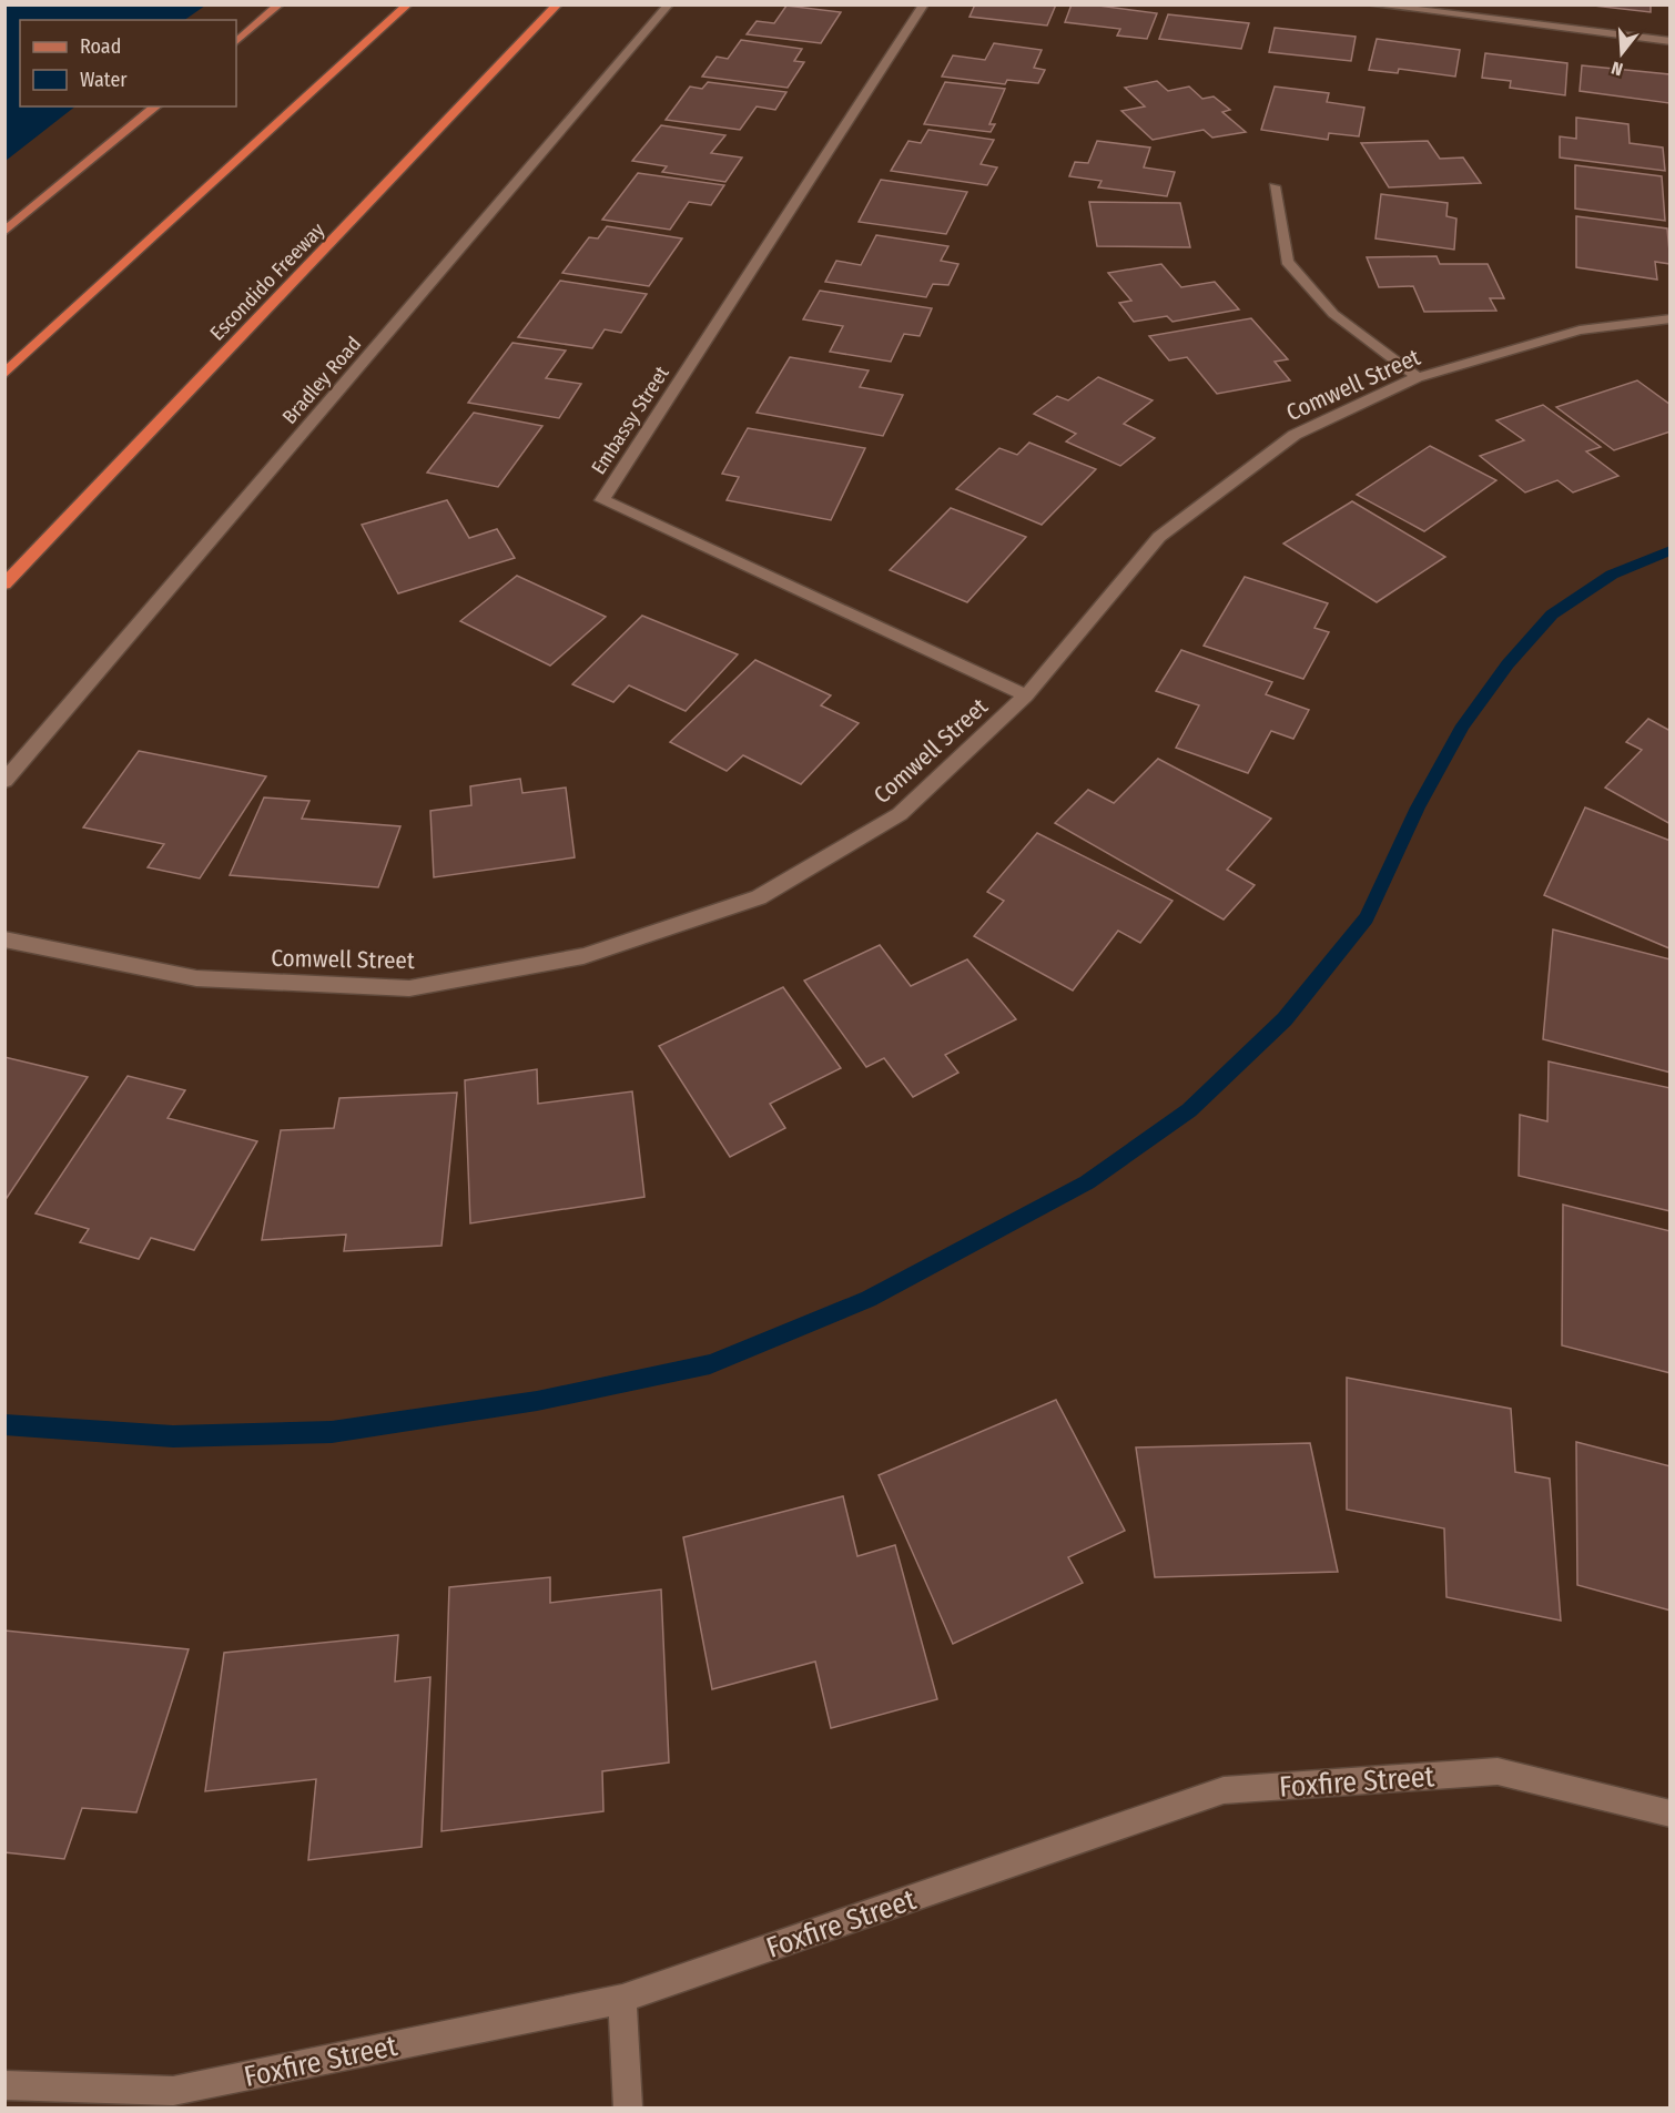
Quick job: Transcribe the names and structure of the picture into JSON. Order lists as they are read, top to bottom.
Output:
{
  "streets": {
    "highway": ["Escondido Freeway"],
    "street": [
      "Bradley Road",
      "Comwell Street",
      "Embassy Street",
      "Foxfire Street"
    ]
  },
  "crossings": [
    ["Comwell Street", "Embassy Street"]
  ],
  "legend": ["Road", "Water"],
  "north": "bottom"
}
